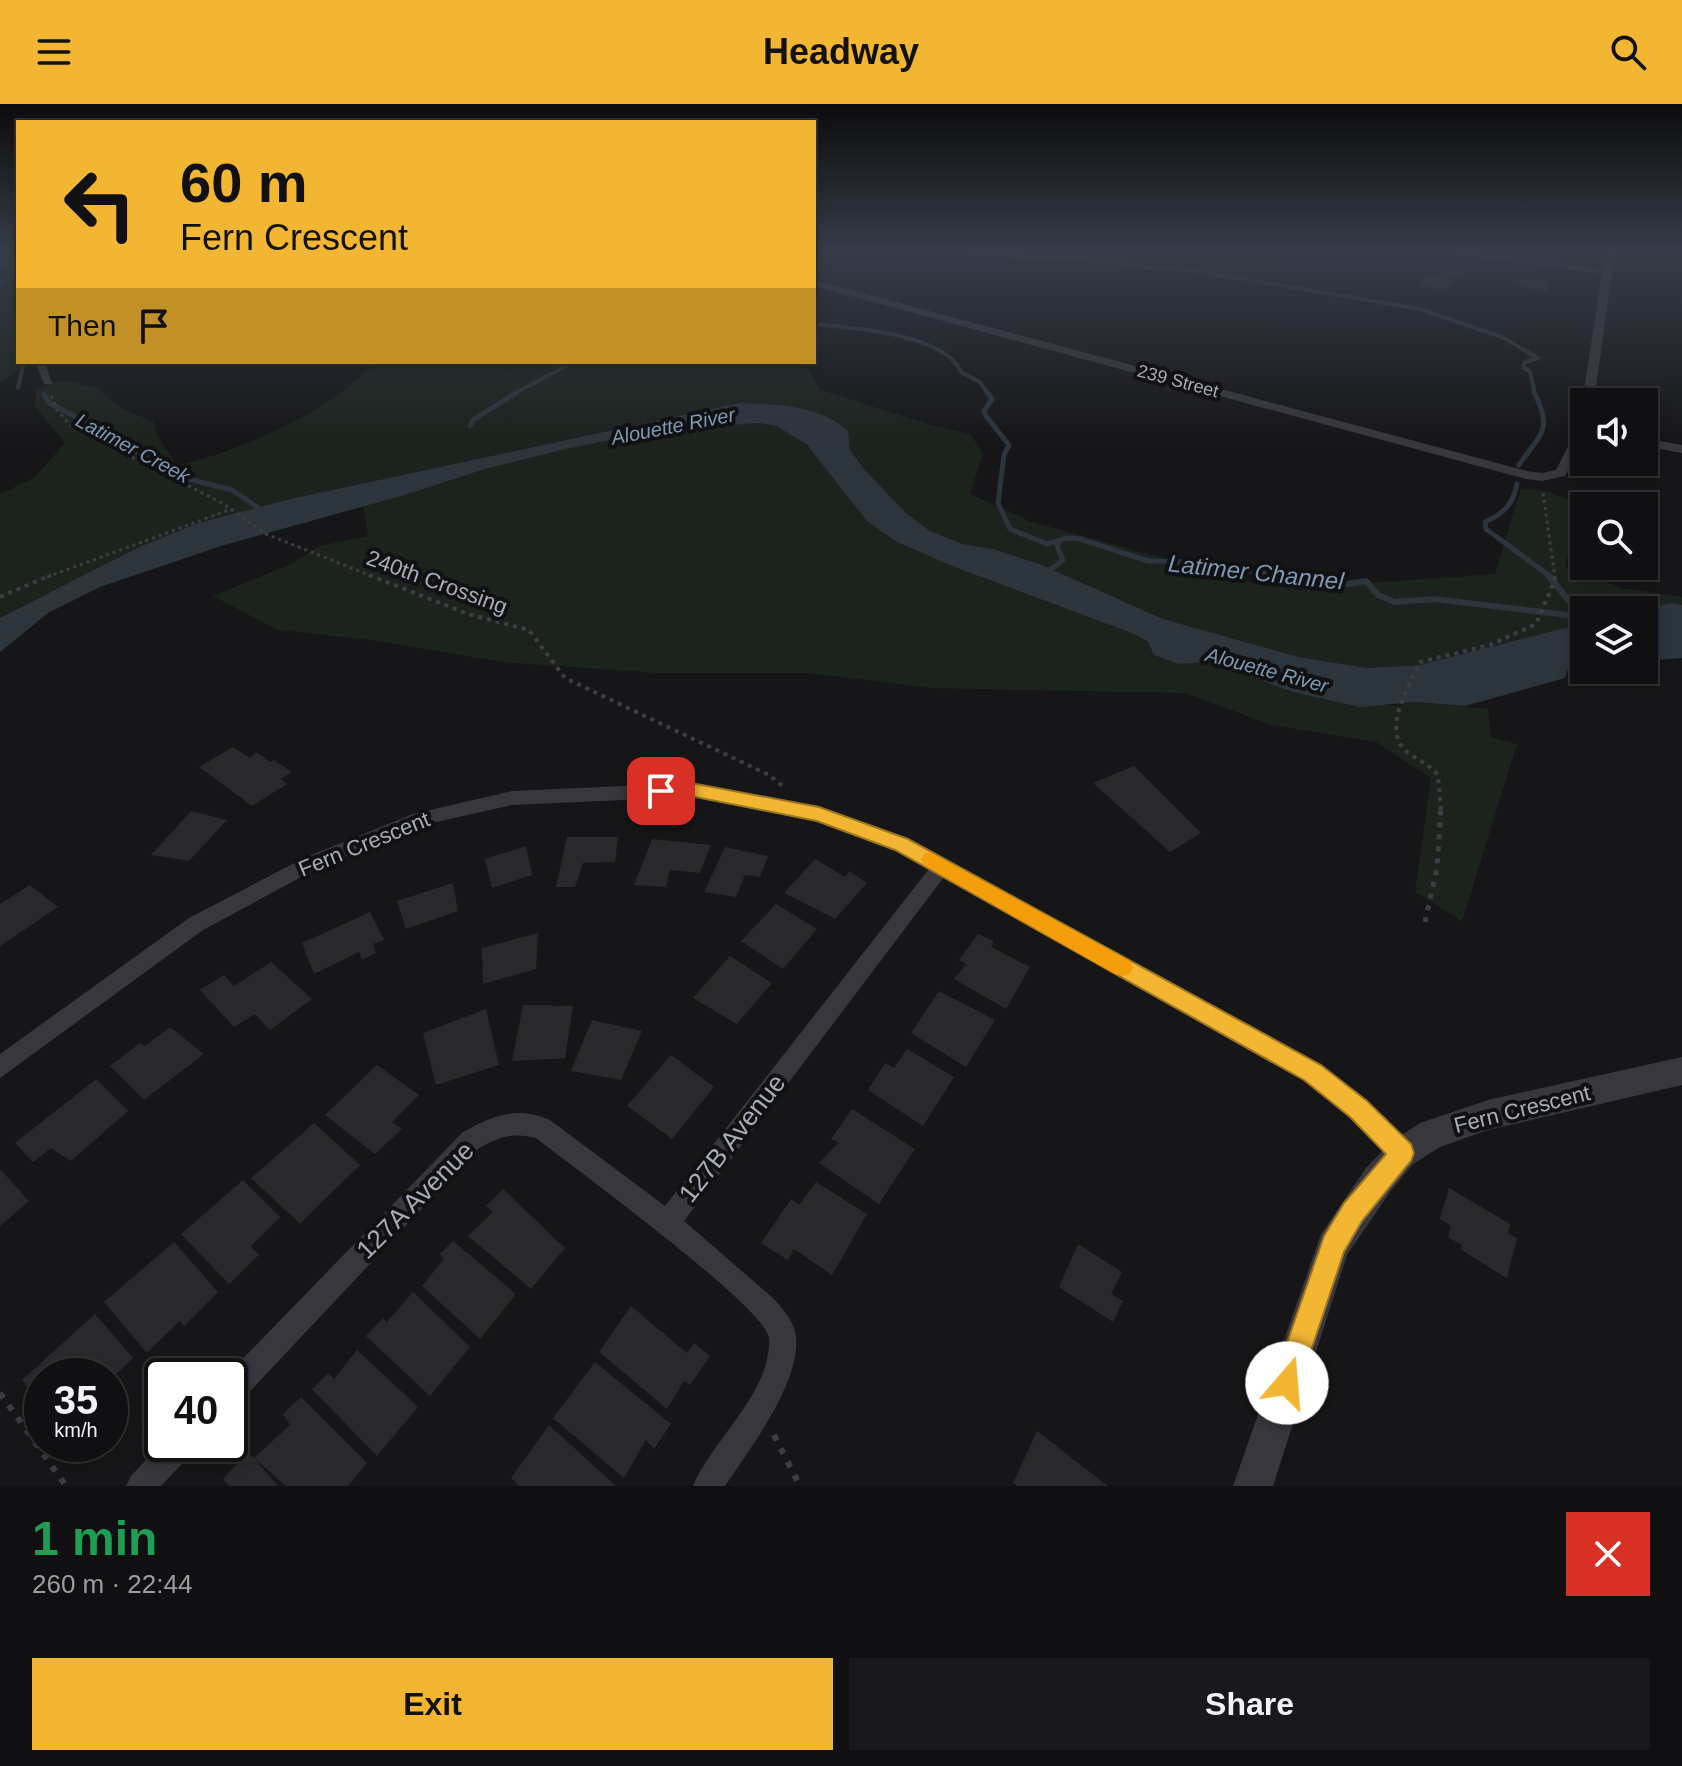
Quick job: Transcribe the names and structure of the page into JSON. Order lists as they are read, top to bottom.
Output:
{
  "streets": {
    "street": [
      "239 Street",
      "Fern Crescent",
      "127B Avenue",
      "127A Avenue"
    ],
    "path": ["240th Crossing"]
  },
  "crossings": [
    ["240th Crossing", "Fern Crescent"],
    ["Fern Crescent", "127B Avenue"],
    ["127B Avenue", "127A Avenue"]
  ],
  "water": ["Alouette River", "Latimer Creek", "Latimer Channel"],
  "page": {
    "header": "Headway",
    "turn": ["60 m", "Fern Crescent"],
    "then": "Then",
    "speed": "35 km/h",
    "limit": "40",
    "heading": ["1 min", "260 m · 22:44"],
    "buttons": ["Exit", "Share"]
  }
}
